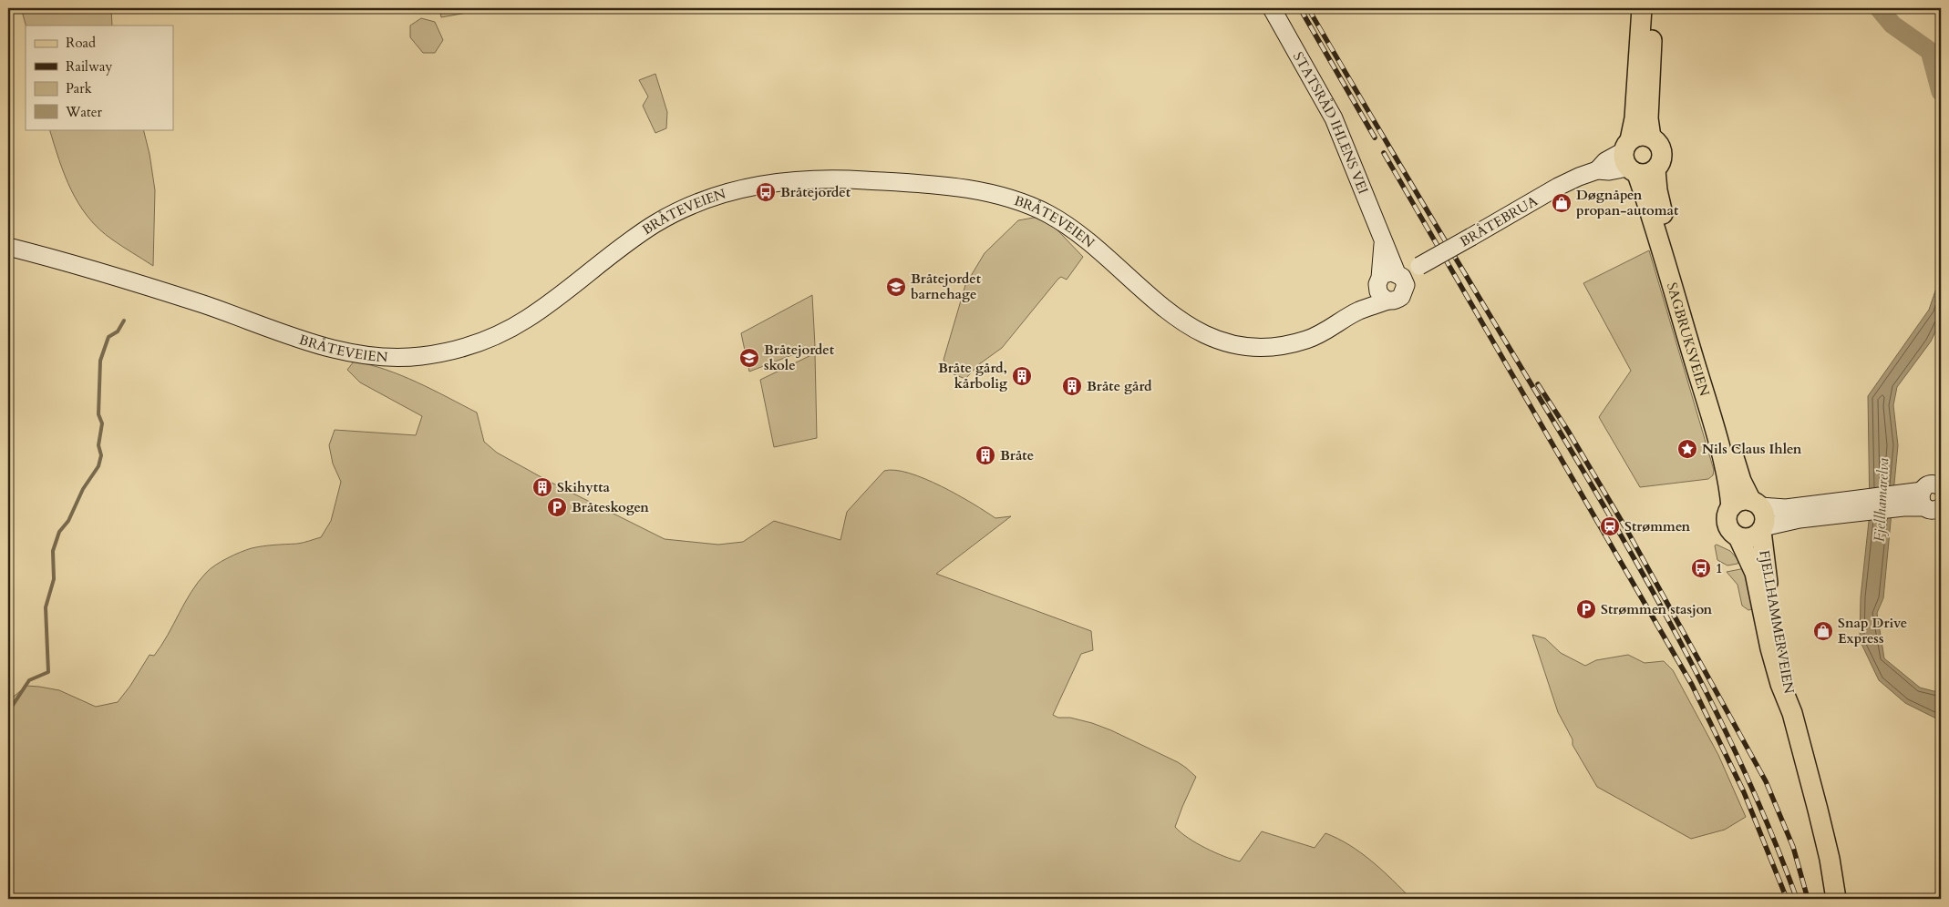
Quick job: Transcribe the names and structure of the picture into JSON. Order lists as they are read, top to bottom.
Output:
{
  "streets": {
    "main road": [
      "STATSRÅD IHLENS VEI",
      "BRÅTEVEIEN",
      "BRÅTEBRUA",
      "SAGBRUKSVEIEN",
      "FJELLHAMMERVEIEN"
    ]
  },
  "crossings": [
    ["STATSRÅD IHLENS VEI", "BRÅTEVEIEN"],
    ["STATSRÅD IHLENS VEI", "BRÅTEBRUA"],
    ["BRÅTEVEIEN", "BRÅTEBRUA"],
    ["BRÅTEBRUA", "SAGBRUKSVEIEN"],
    ["SAGBRUKSVEIEN", "FJELLHAMMERVEIEN"]
  ],
  "water": ["Fjellhamarelva"],
  "places": {
    "bus stop": ["Bråtejordet", "1"],
    "shop": ["Døgnåpen propan-automat", "Snap Drive Express"],
    "school or university": ["Bråtejordet barnehage", "Bråtejordet skole"],
    "building": [
      "Bråte gård, kårbolig",
      "Bråte gård",
      "Bråte",
      "Skihytta"
    ],
    "place": ["Nils Claus Ihlen"],
    "parking": ["Bråteskogen", "Strømmen stasjon"],
    "station": ["Strømmen"]
  },
  "legend": [
    "Road",
    "Railway",
    "Park",
    "Water"
  ]
}
